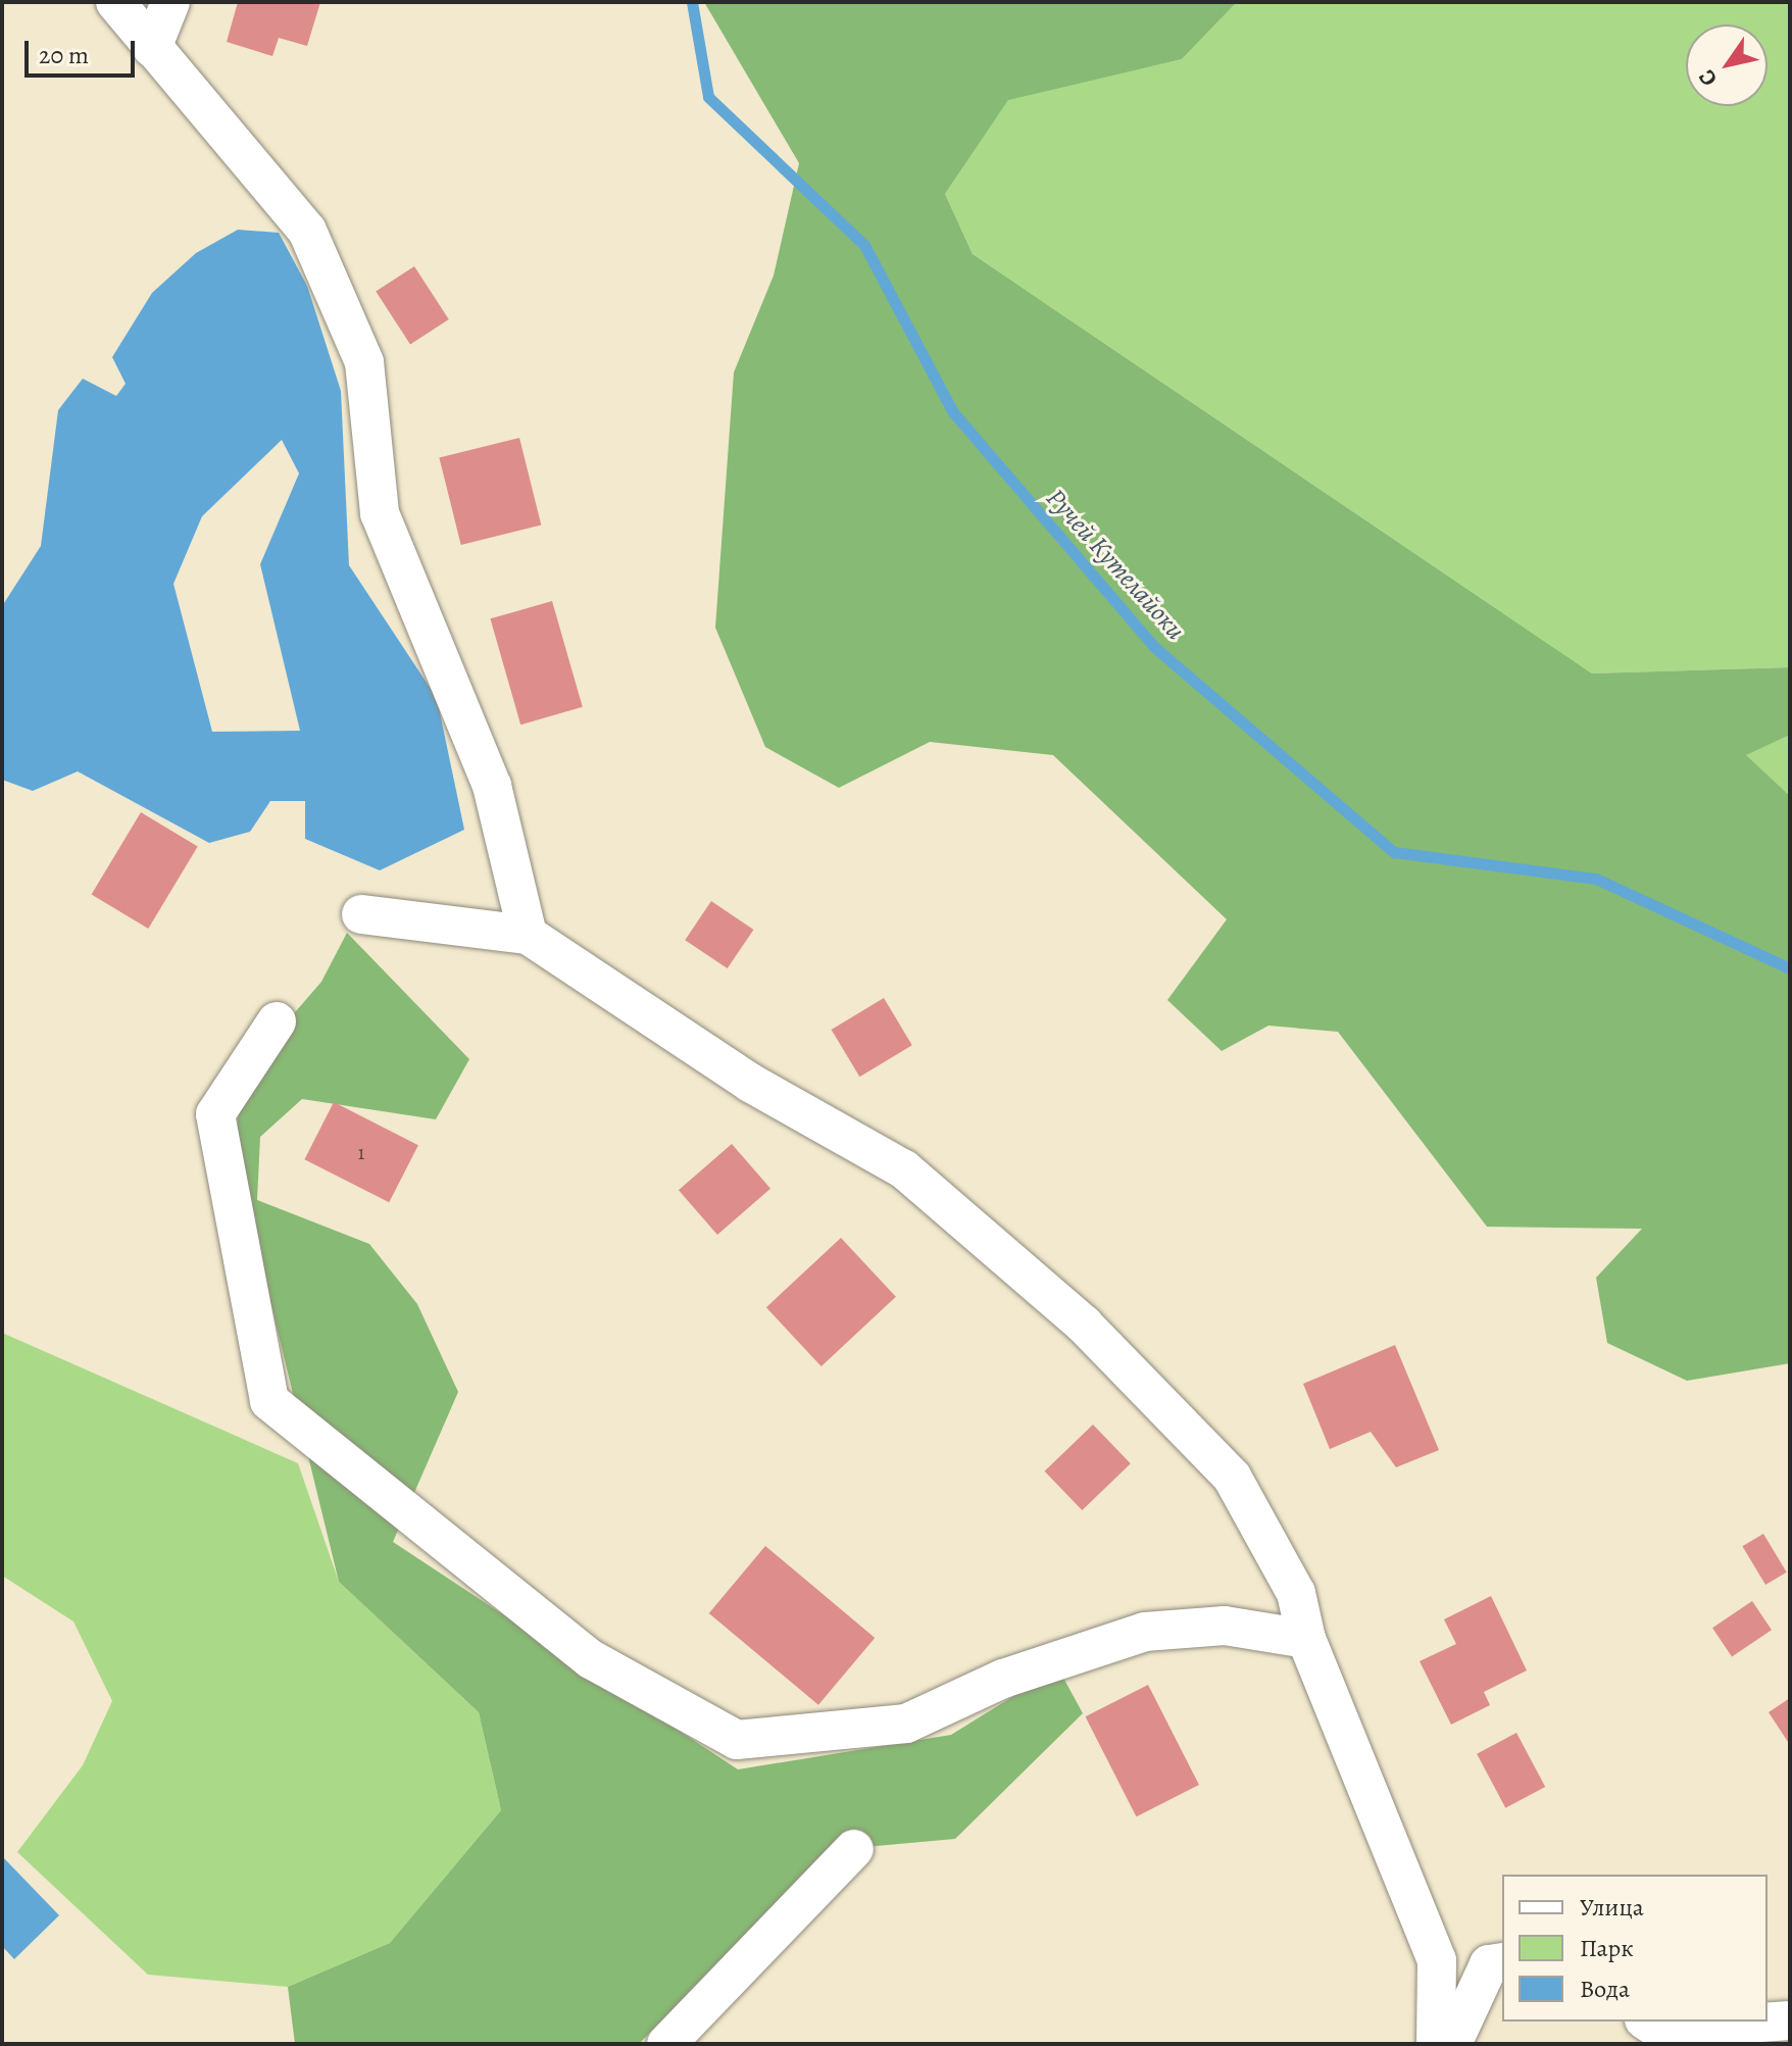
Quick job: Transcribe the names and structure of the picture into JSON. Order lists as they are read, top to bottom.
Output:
{
  "water": ["Ручей Кутелайоки"],
  "house_numbers": ["1"],
  "legend": ["Улица", "Парк", "Вода"],
  "scale_bar": "20 m",
  "north": "bottom left"
}
